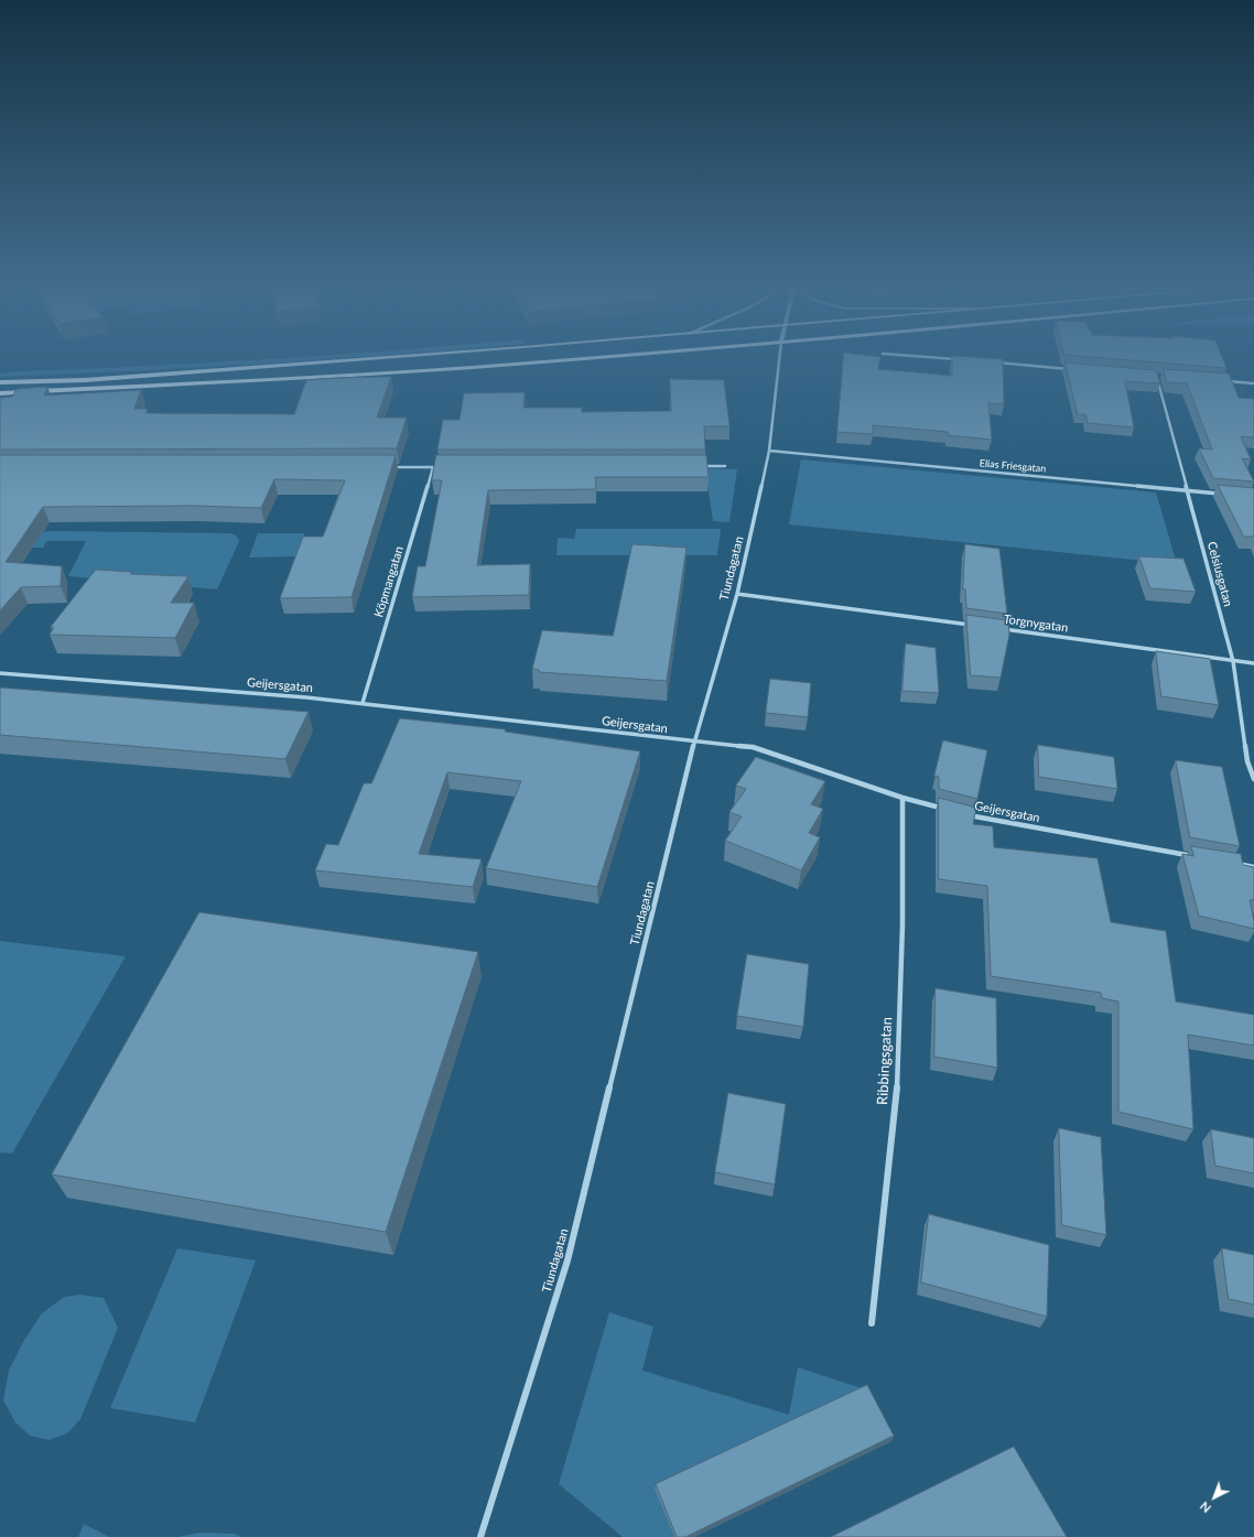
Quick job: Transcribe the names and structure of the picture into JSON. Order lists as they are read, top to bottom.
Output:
{
  "streets": {
    "street": [
      "Elias Friesgatan",
      "Tiundagatan",
      "Celsiusgatan",
      "Köpmangatan",
      "Torgnygatan",
      "Geijersgatan",
      "Ribbingsgatan"
    ]
  },
  "crossings": [
    ["Elias Friesgatan", "Tiundagatan"],
    ["Elias Friesgatan", "Celsiusgatan"],
    ["Tiundagatan", "Geijersgatan"],
    ["Celsiusgatan", "Torgnygatan"],
    ["Köpmangatan", "Geijersgatan"],
    ["Geijersgatan", "Ribbingsgatan"]
  ],
  "north": "bottom left"
}
